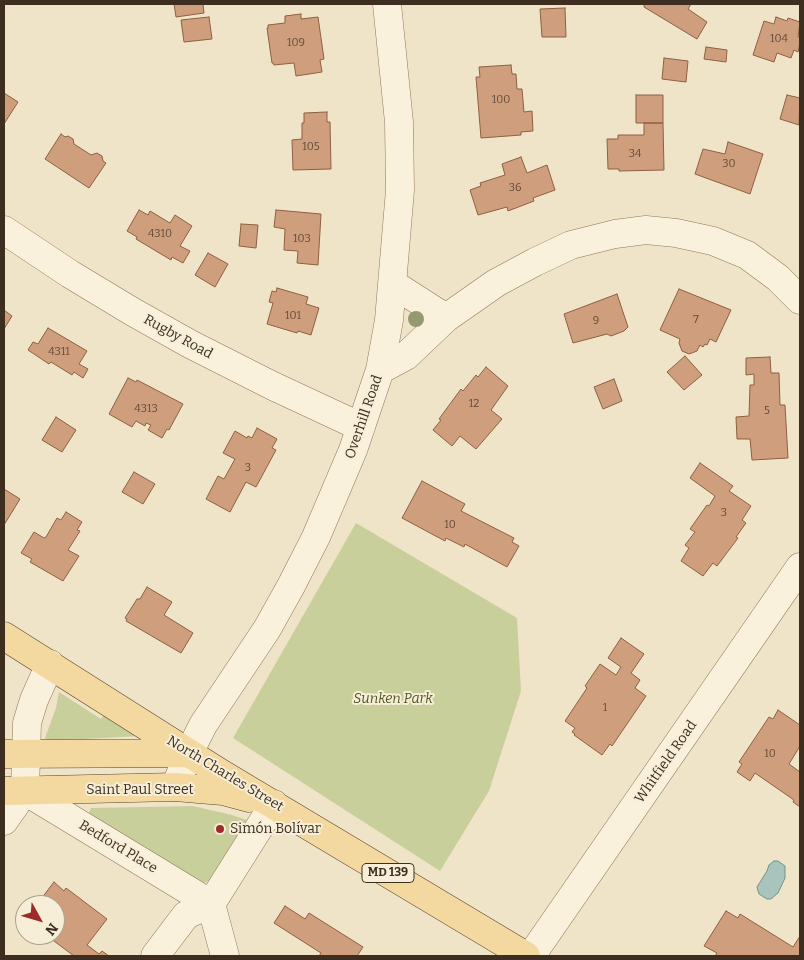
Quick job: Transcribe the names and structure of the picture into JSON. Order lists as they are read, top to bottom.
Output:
{
  "streets": {
    "main road": ["North Charles Street", "Saint Paul Street", "MD 139"],
    "street": [
      "Rugby Road",
      "Overhill Road",
      "Whitfield Road",
      "Bedford Place"
    ]
  },
  "crossings": [
    ["Rugby Road", "Overhill Road"],
    ["Overhill Road", "North Charles Street"],
    ["Overhill Road", "Saint Paul Street"],
    ["North Charles Street", "Saint Paul Street"],
    ["Saint Paul Street", "Bedford Place"]
  ],
  "parks": ["Sunken Park"],
  "places": ["Simón Bolívar"],
  "house_numbers": [
    "104",
    "109",
    "100",
    "105",
    "34",
    "30",
    "36",
    "4310",
    "103",
    "101",
    "7",
    "9",
    "4311",
    "12",
    "4313",
    "5",
    "3",
    "3",
    "10",
    "1",
    "10"
  ],
  "north": "bottom right"
}
